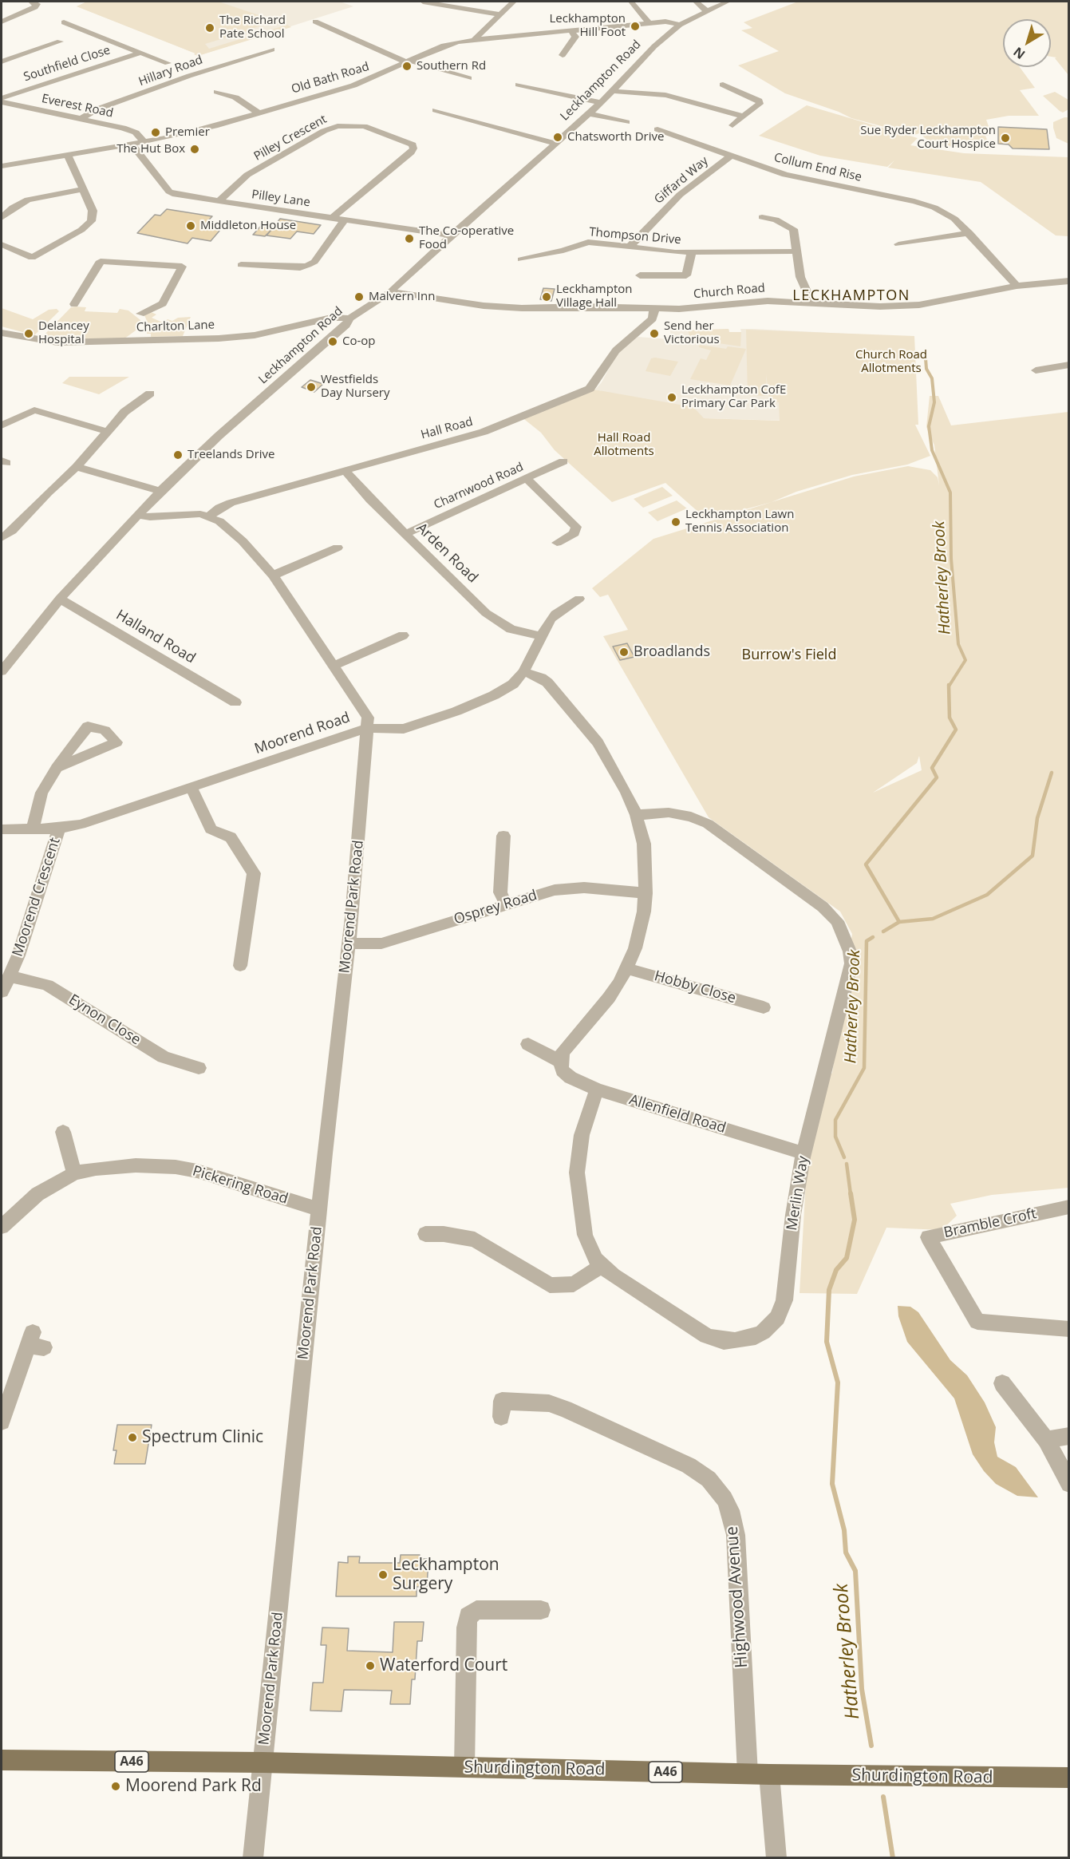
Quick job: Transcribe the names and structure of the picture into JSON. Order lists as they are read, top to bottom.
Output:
{
  "streets": {
    "main road": ["A46", "Shurdington Road"],
    "street": [
      "Southfield Close",
      "Hillary Road",
      "Old Bath Road",
      "Leckhampton Road",
      "Everest Road",
      "Pilley Crescent",
      "Collum End Rise",
      "Giffard Way",
      "Pilley Lane",
      "Thompson Drive",
      "Church Road",
      "Charlton Lane",
      "Hall Road",
      "Charnwood Road",
      "Arden Road",
      "Halland Road",
      "Moorend Road",
      "Moorend Crescent",
      "Moorend Park Road",
      "Osprey Road",
      "Hobby Close",
      "Eynon Close",
      "Allenfield Road",
      "Pickering Road",
      "Merlin Way",
      "Bramble Croft",
      "Highwood Avenue"
    ]
  },
  "crossings": [
    ["Southfield Close", "Everest Road"],
    ["Hillary Road", "Everest Road"],
    ["Old Bath Road", "Leckhampton Road"],
    ["Old Bath Road", "Everest Road"],
    ["Old Bath Road", "Pilley Lane"],
    ["Leckhampton Road", "Pilley Lane"],
    ["Leckhampton Road", "Church Road"],
    ["Leckhampton Road", "Charlton Lane"],
    ["Leckhampton Road", "Halland Road"],
    ["Leckhampton Road", "Moorend Road"],
    ["Pilley Crescent", "Pilley Lane"],
    ["Collum End Rise", "Giffard Way"],
    ["Collum End Rise", "Church Road"],
    ["Giffard Way", "Thompson Drive"],
    ["Church Road", "Hall Road"],
    ["Hall Road", "Arden Road"],
    ["Hall Road", "Moorend Road"],
    ["Charnwood Road", "Arden Road"],
    ["Moorend Road", "Moorend Crescent"],
    ["Moorend Road", "Moorend Park Road"],
    ["Moorend Crescent", "Eynon Close"],
    ["Moorend Park Road", "Osprey Road"],
    ["Moorend Park Road", "Pickering Road"],
    ["Moorend Park Road", "Shurdington Road"],
    ["Allenfield Road", "Merlin Way"],
    ["Highwood Avenue", "Shurdington Road"]
  ],
  "districts": ["LECKHAMPTON"],
  "water": ["Hatherley Brook"],
  "parks": ["Church Road Allotments", "Hall Road Allotments", "Burrow's Field"],
  "places": [
    "Leckhampton Hill Foot",
    "The Richard Pate School",
    "Southern Rd",
    "Premier",
    "Chatsworth Drive",
    "Sue Ryder Leckhampton Court Hospice",
    "The Hut Box",
    "Middleton House",
    "The Co-operative Food",
    "Malvern Inn",
    "Leckhampton Village Hall",
    "Delancey Hospital",
    "Send her Victorious",
    "Co-op",
    "Westfields Day Nursery",
    "Leckhampton CofE Primary Car Park",
    "Treelands Drive",
    "Leckhampton Lawn Tennis Association",
    "Broadlands",
    "Spectrum Clinic",
    "Leckhampton Surgery",
    "Waterford Court",
    "Moorend Park Rd"
  ],
  "north": "bottom left"
}
